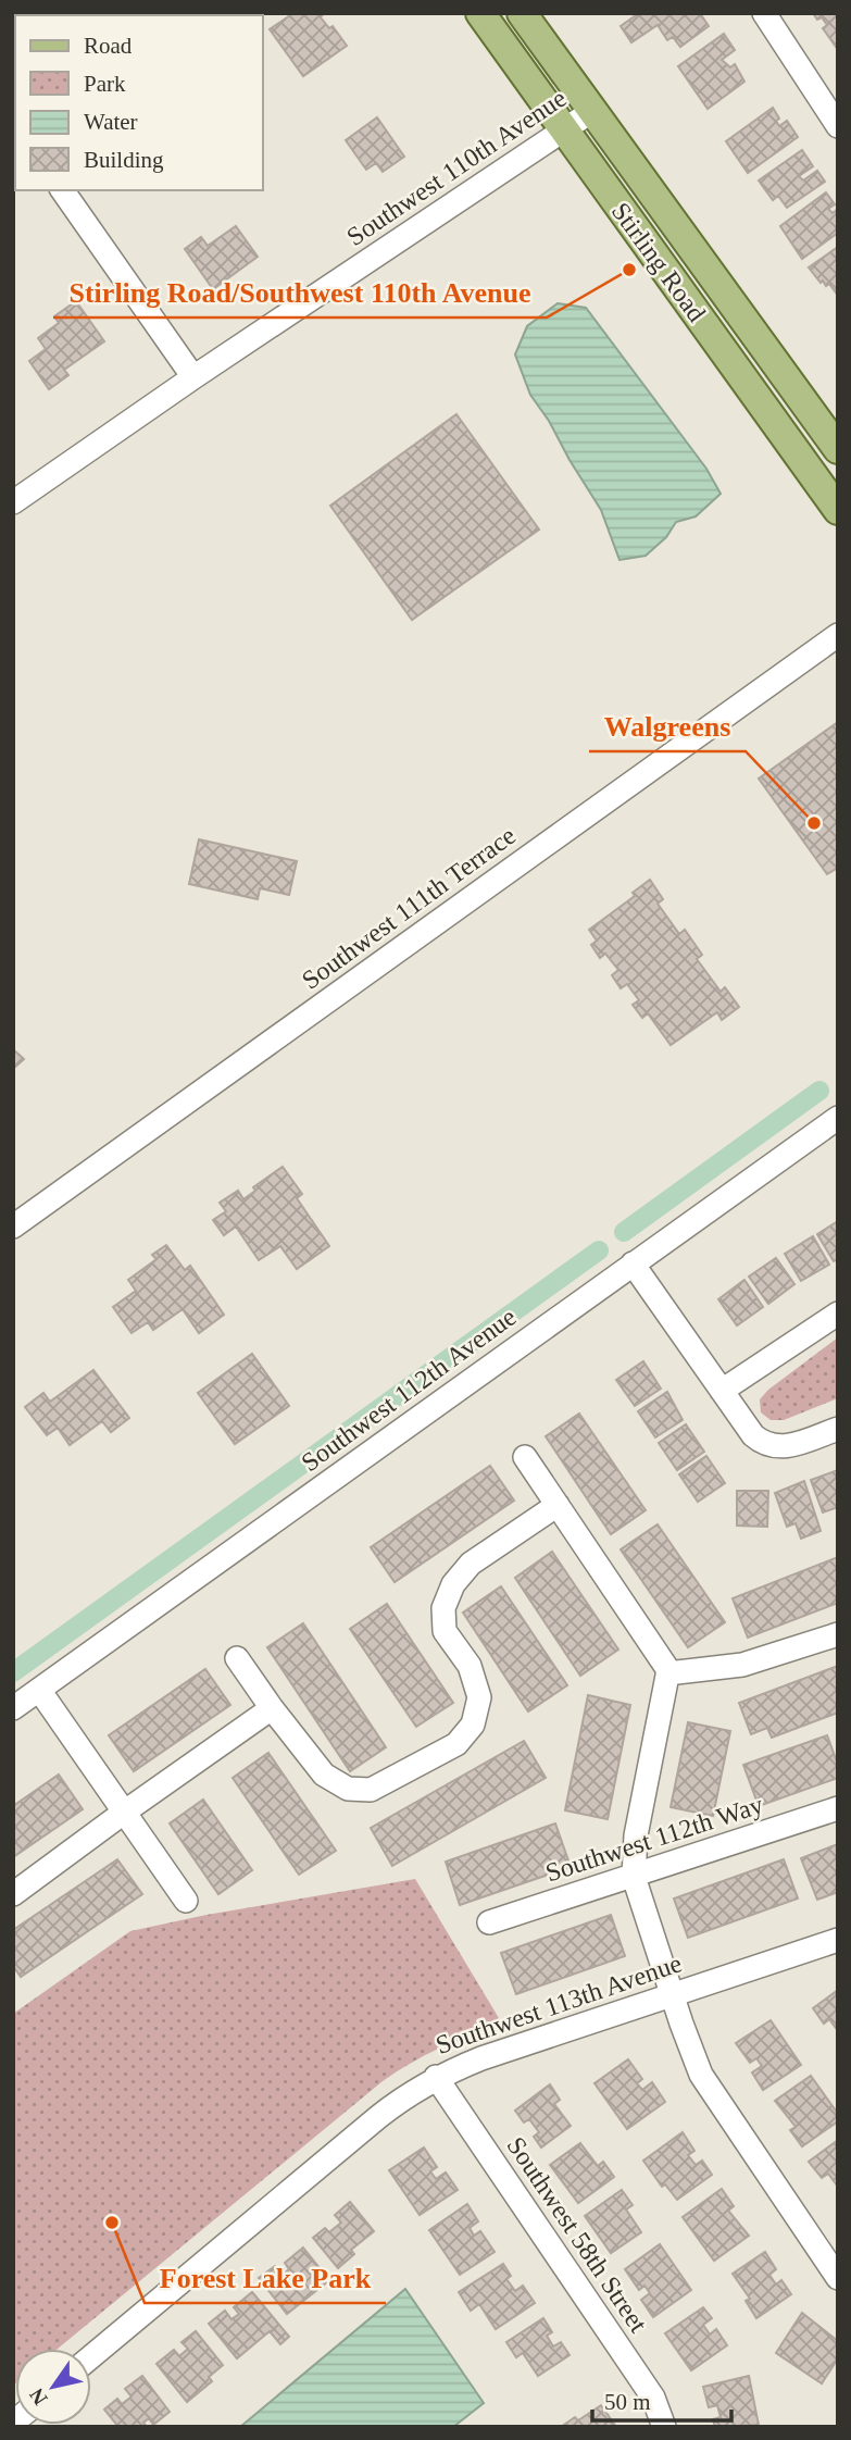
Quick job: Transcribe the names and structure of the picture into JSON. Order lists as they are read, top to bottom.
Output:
{
  "streets": {
    "main road": ["Stirling Road"],
    "street": [
      "Southwest 110th Avenue",
      "Southwest 111th Terrace",
      "Southwest 112th Avenue",
      "Southwest 112th Way",
      "Southwest 113th Avenue",
      "Southwest 58th Street"
    ]
  },
  "crossings": [
    ["Southwest 110th Avenue", "Stirling Road"],
    ["Southwest 113th Avenue", "Southwest 58th Street"]
  ],
  "places": ["Stirling Road/Southwest 110th Avenue", "Walgreens", "Forest Lake Park"],
  "legend": [
    "Road",
    "Park",
    "Water",
    "Building"
  ],
  "scale_bar": "50 m",
  "north": "bottom left"
}
